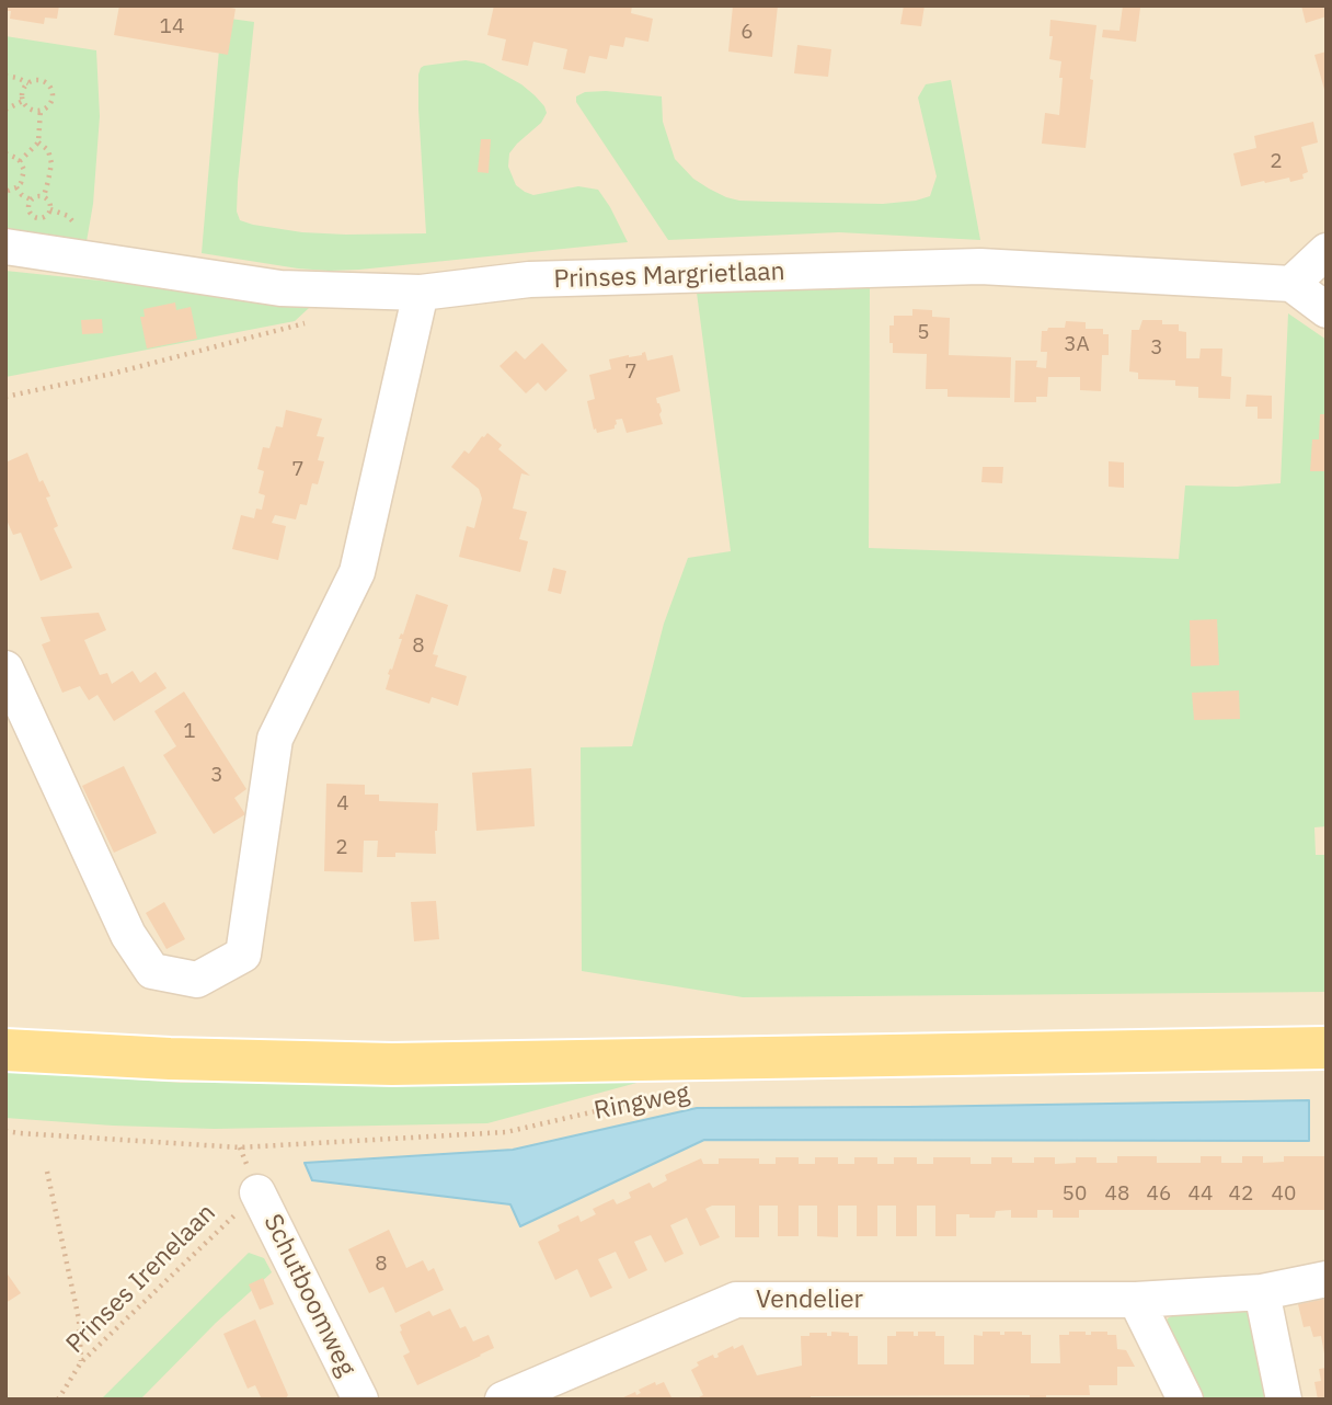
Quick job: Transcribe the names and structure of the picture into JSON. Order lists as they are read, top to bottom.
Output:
{
  "streets": {
    "main road": ["Ringweg"],
    "street": ["Prinses Margrietlaan", "Schutboomweg", "Vendelier"],
    "path": ["Prinses Irenelaan"]
  },
  "crossings": [
    ["Prinses Irenelaan", "Schutboomweg"]
  ],
  "house_numbers": [
    "14",
    "6",
    "2",
    "5",
    "3A",
    "3",
    "7",
    "7",
    "8",
    "1",
    "3",
    "4",
    "2",
    "50",
    "48",
    "46",
    "44",
    "42",
    "40",
    "8"
  ]
}
